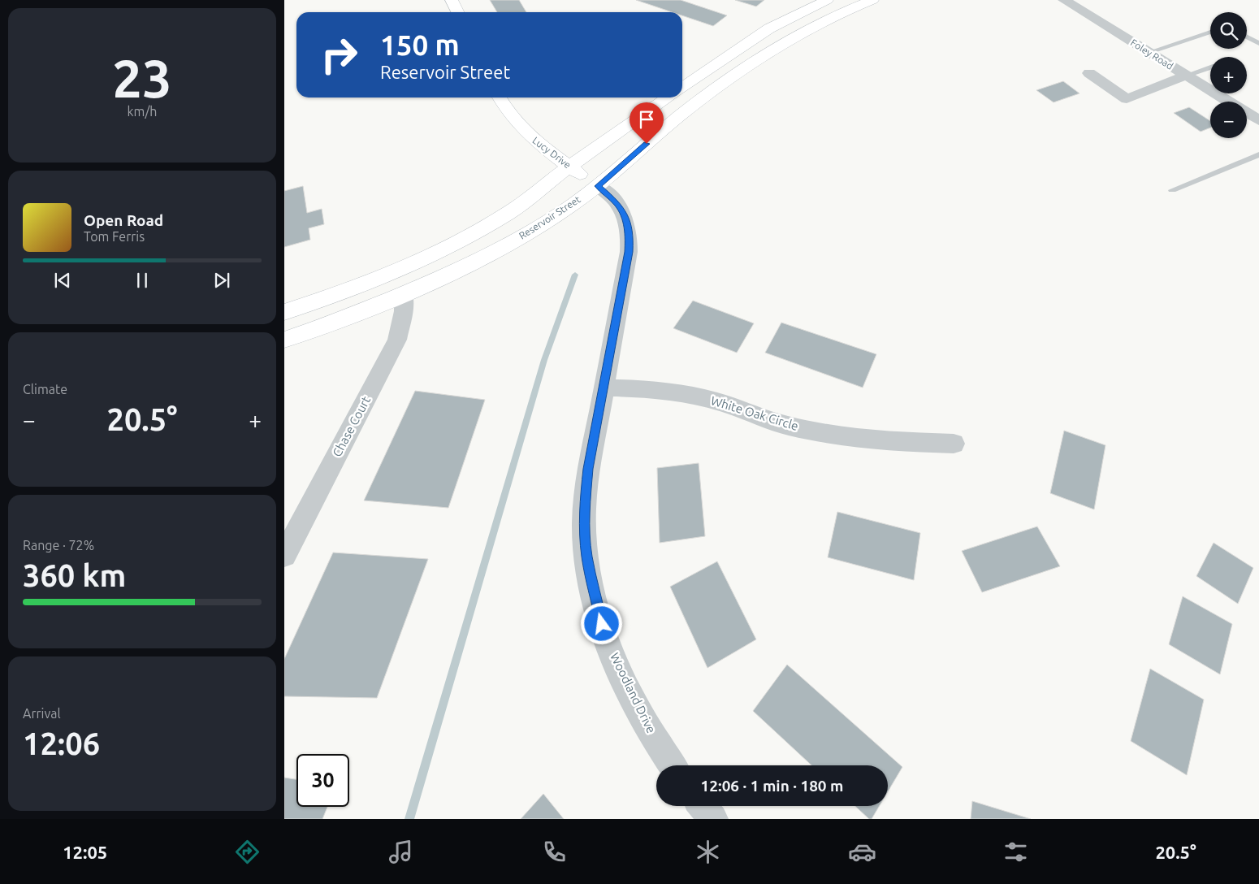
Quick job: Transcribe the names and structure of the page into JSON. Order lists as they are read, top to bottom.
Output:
{
  "streets": {
    "main road": ["Lucy Drive", "Reservoir Street"],
    "street": [
      "Foley Road",
      "White Oak Circle",
      "Chase Court",
      "Woodland Drive"
    ]
  },
  "crossings": [
    ["Lucy Drive", "Reservoir Street"],
    ["Lucy Drive", "Woodland Drive"],
    ["Reservoir Street", "Chase Court"],
    ["Reservoir Street", "Woodland Drive"],
    ["White Oak Circle", "Woodland Drive"]
  ],
  "page": {
    "tile": [
      ["23", "km/h"],
      "Climate",
      ["Range · 72%", "360 km"],
      ["Arrival", "12:06"]
    ],
    "map_buttons": ["+", "−"],
    "turn": ["150 m", "Reservoir Street"],
    "song": ["Open Road", "Tom Ferris"],
    "heat": ["−", "20.5°", "+"],
    "limit": "30",
    "trip": "12:06 · 1 min · 180 m",
    "tabs": ["12:05", "20.5°"]
  }
}
